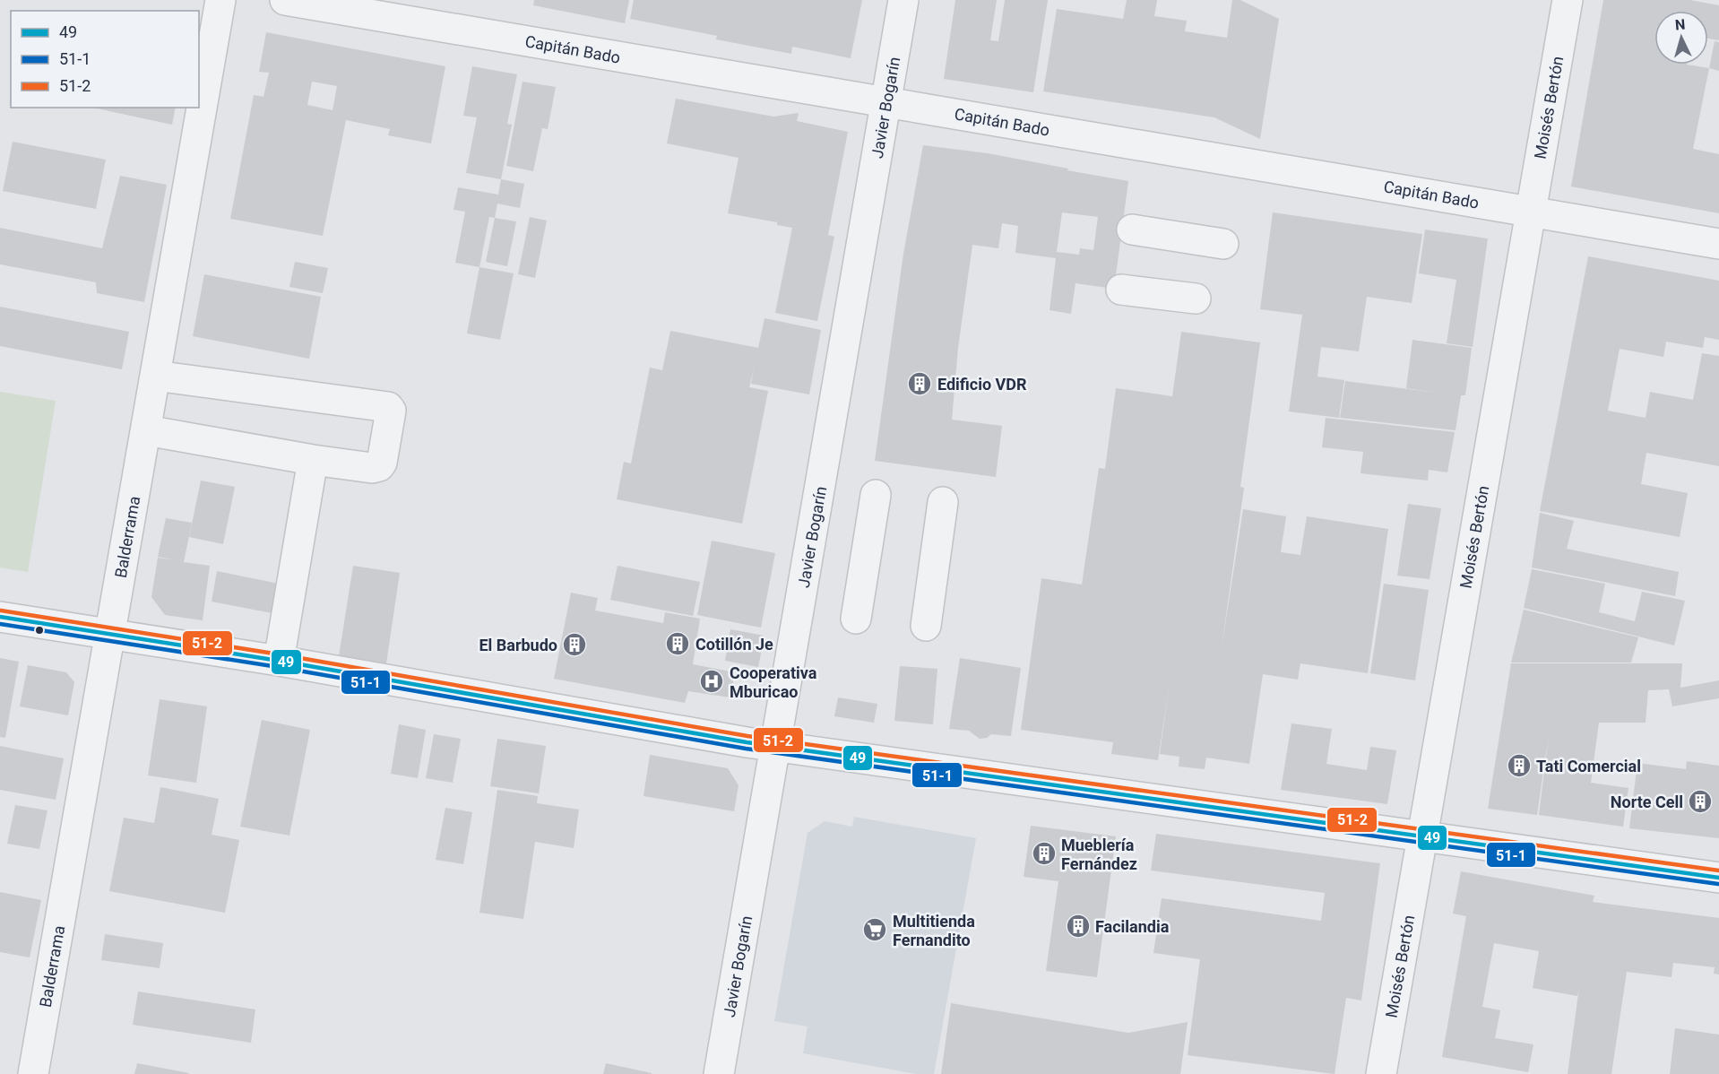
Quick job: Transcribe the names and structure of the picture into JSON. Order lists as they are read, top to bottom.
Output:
{
  "streets": {
    "street": [
      "Capitán Bado",
      "Javier Bogarín",
      "Moisés Bertón",
      "Balderrama"
    ]
  },
  "crossings": [
    ["Capitán Bado", "Javier Bogarín"],
    ["Capitán Bado", "Moisés Bertón"]
  ],
  "places": {
    "building": [
      "Edificio VDR",
      "Cotillón Je",
      "El Barbudo",
      "Tati Comercial",
      "Norte Cell",
      "Mueblería Fernández",
      "Facilandia"
    ],
    "hospital": ["Cooperativa Mburicao"],
    "supermarket": ["Multitienda Fernandito"]
  },
  "lines": ["transit line 51-2", "transit line 49", "transit line 51-1"],
  "legend": ["49", "51-1", "51-2"],
  "north": "top"
}
